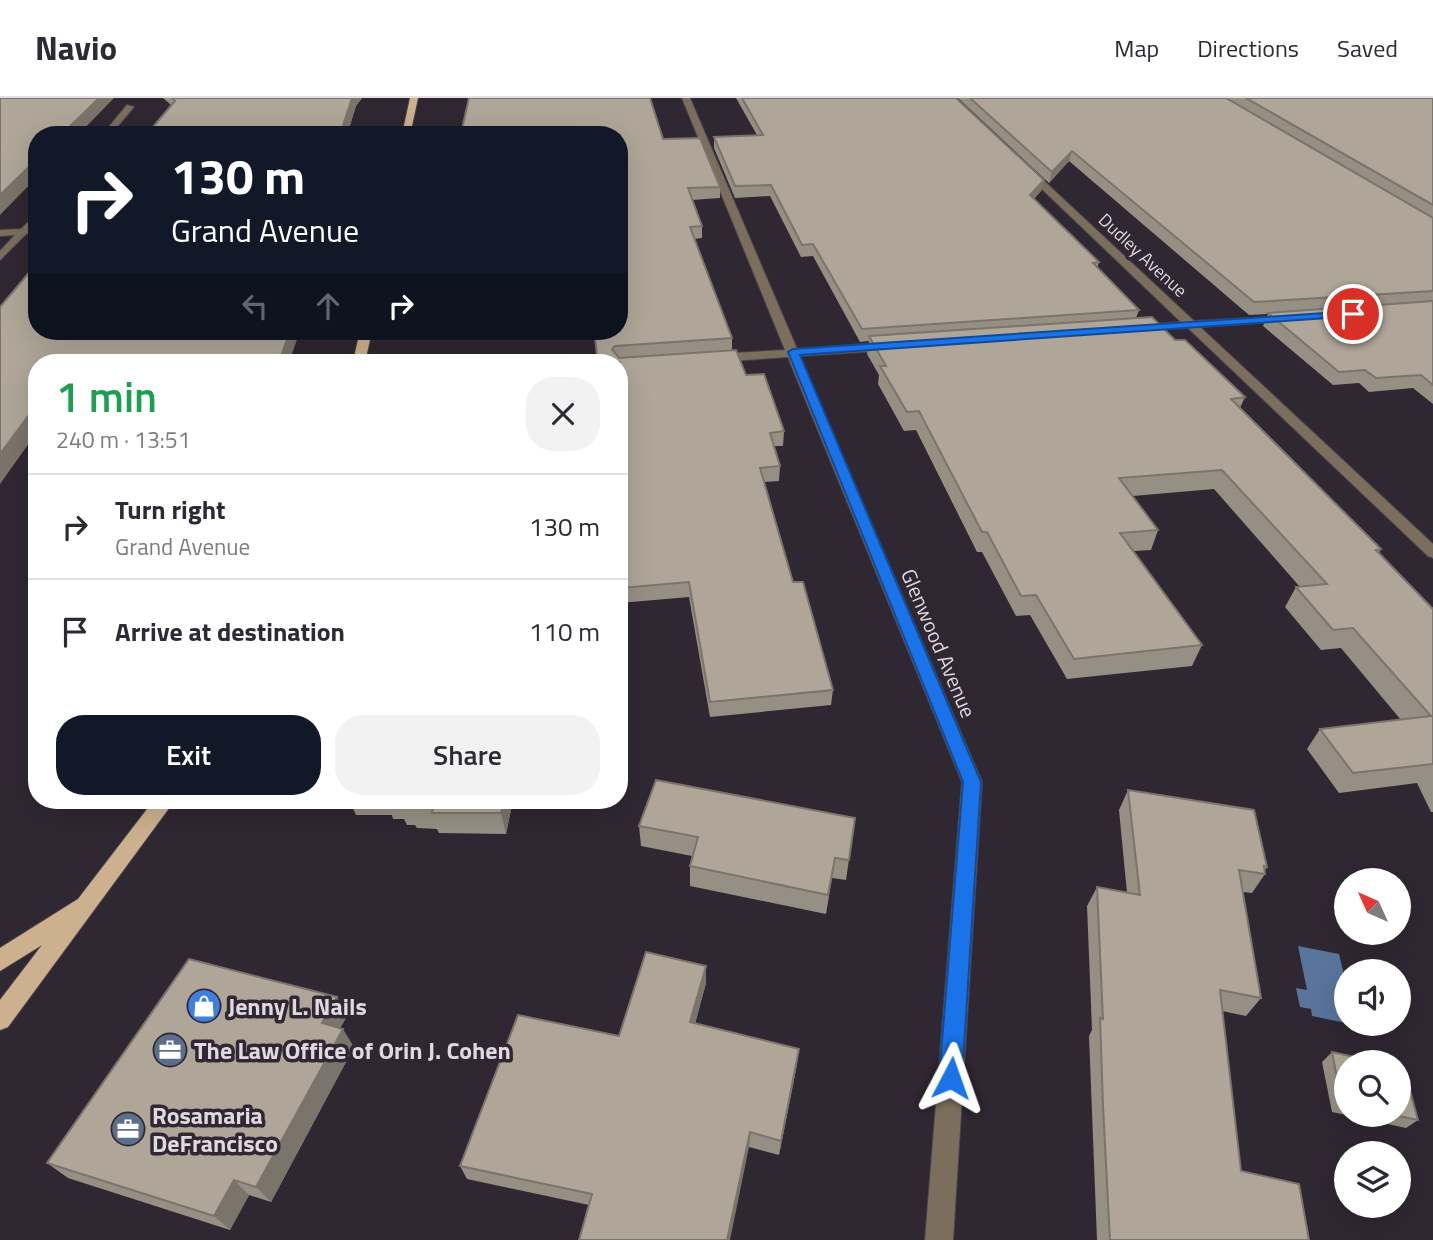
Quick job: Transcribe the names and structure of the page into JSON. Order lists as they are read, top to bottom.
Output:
{
  "streets": {
    "street": ["Dudley Avenue", "Glenwood Avenue"]
  },
  "places": {
    "shop": ["Jenny L. Nails"],
    "office": ["The Law Office of Orin J. Cohen", "Rosamaria DeFrancisco"]
  },
  "north": "top left",
  "page": {
    "header": "Navio",
    "nav": ["Map", "Directions", "Saved"],
    "turn": ["130 m", "Grand Avenue"],
    "heading": ["1 min", "240 m · 13:51"],
    "list": [
      {
        "name": "Turn right",
        "note": "Grand Avenue",
        "value": "130 m"
      },
      {
        "name": "Arrive at destination",
        "value": "110 m"
      }
    ],
    "buttons": ["Exit", "Share"]
  }
}
